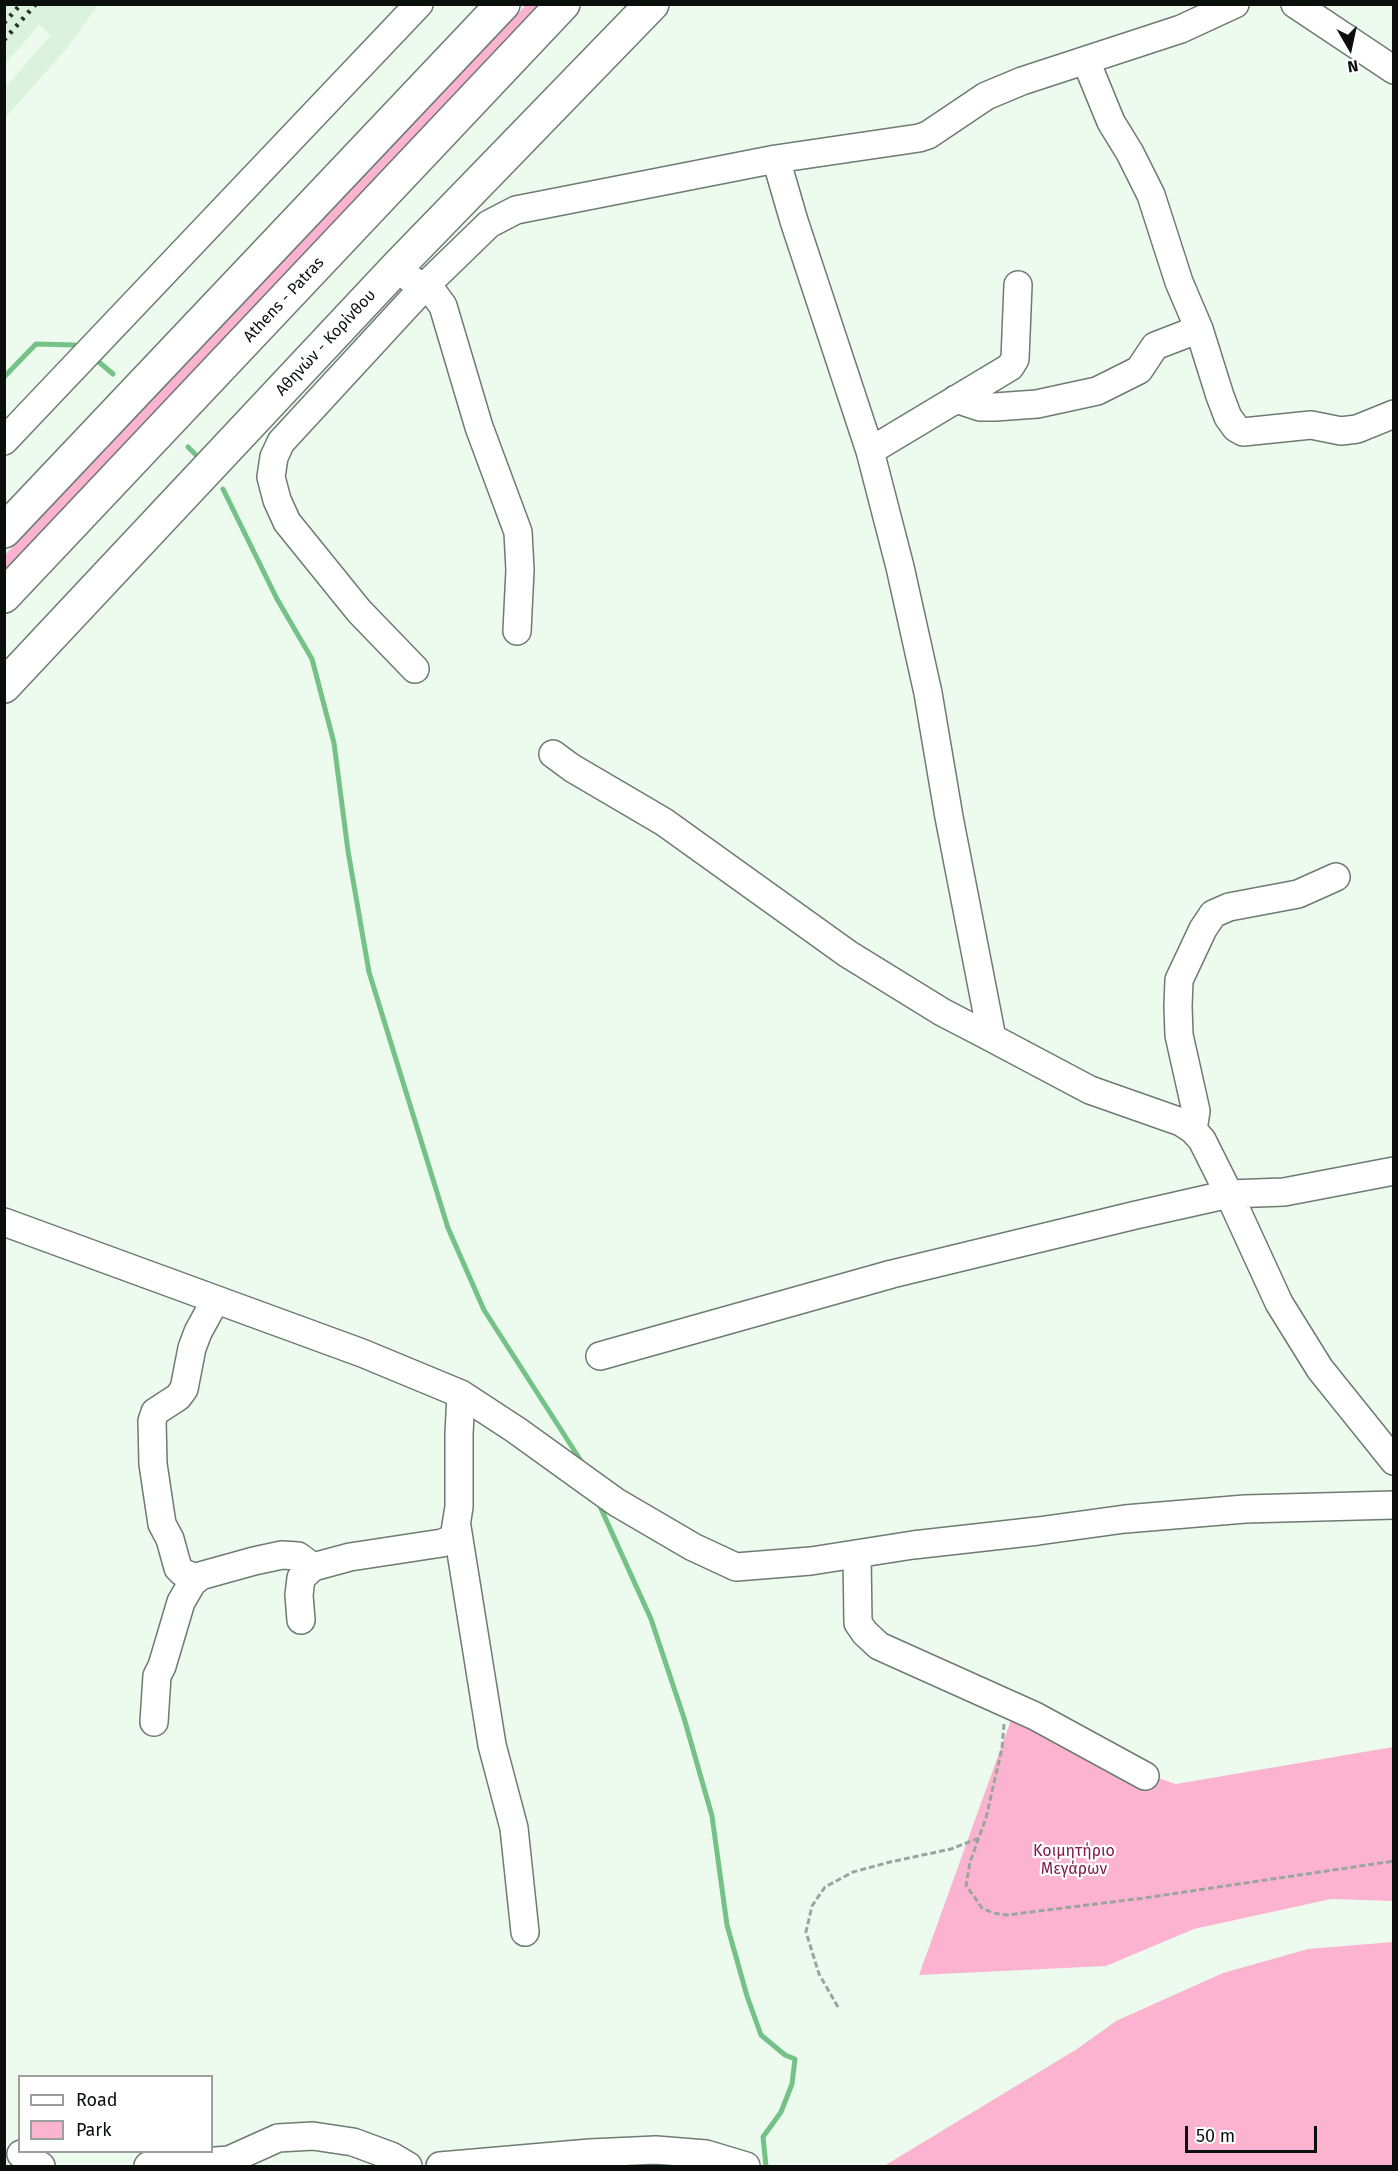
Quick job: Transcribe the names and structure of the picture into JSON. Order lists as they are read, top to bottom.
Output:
{
  "streets": {
    "main road": ["Athens - Patras", "Αθηνών - Κορίνθου"]
  },
  "parks": ["Κοιμητήριο Μεγάρων"],
  "legend": ["Road", "Park"],
  "scale_bar": "50 m",
  "north": "bottom"
}
